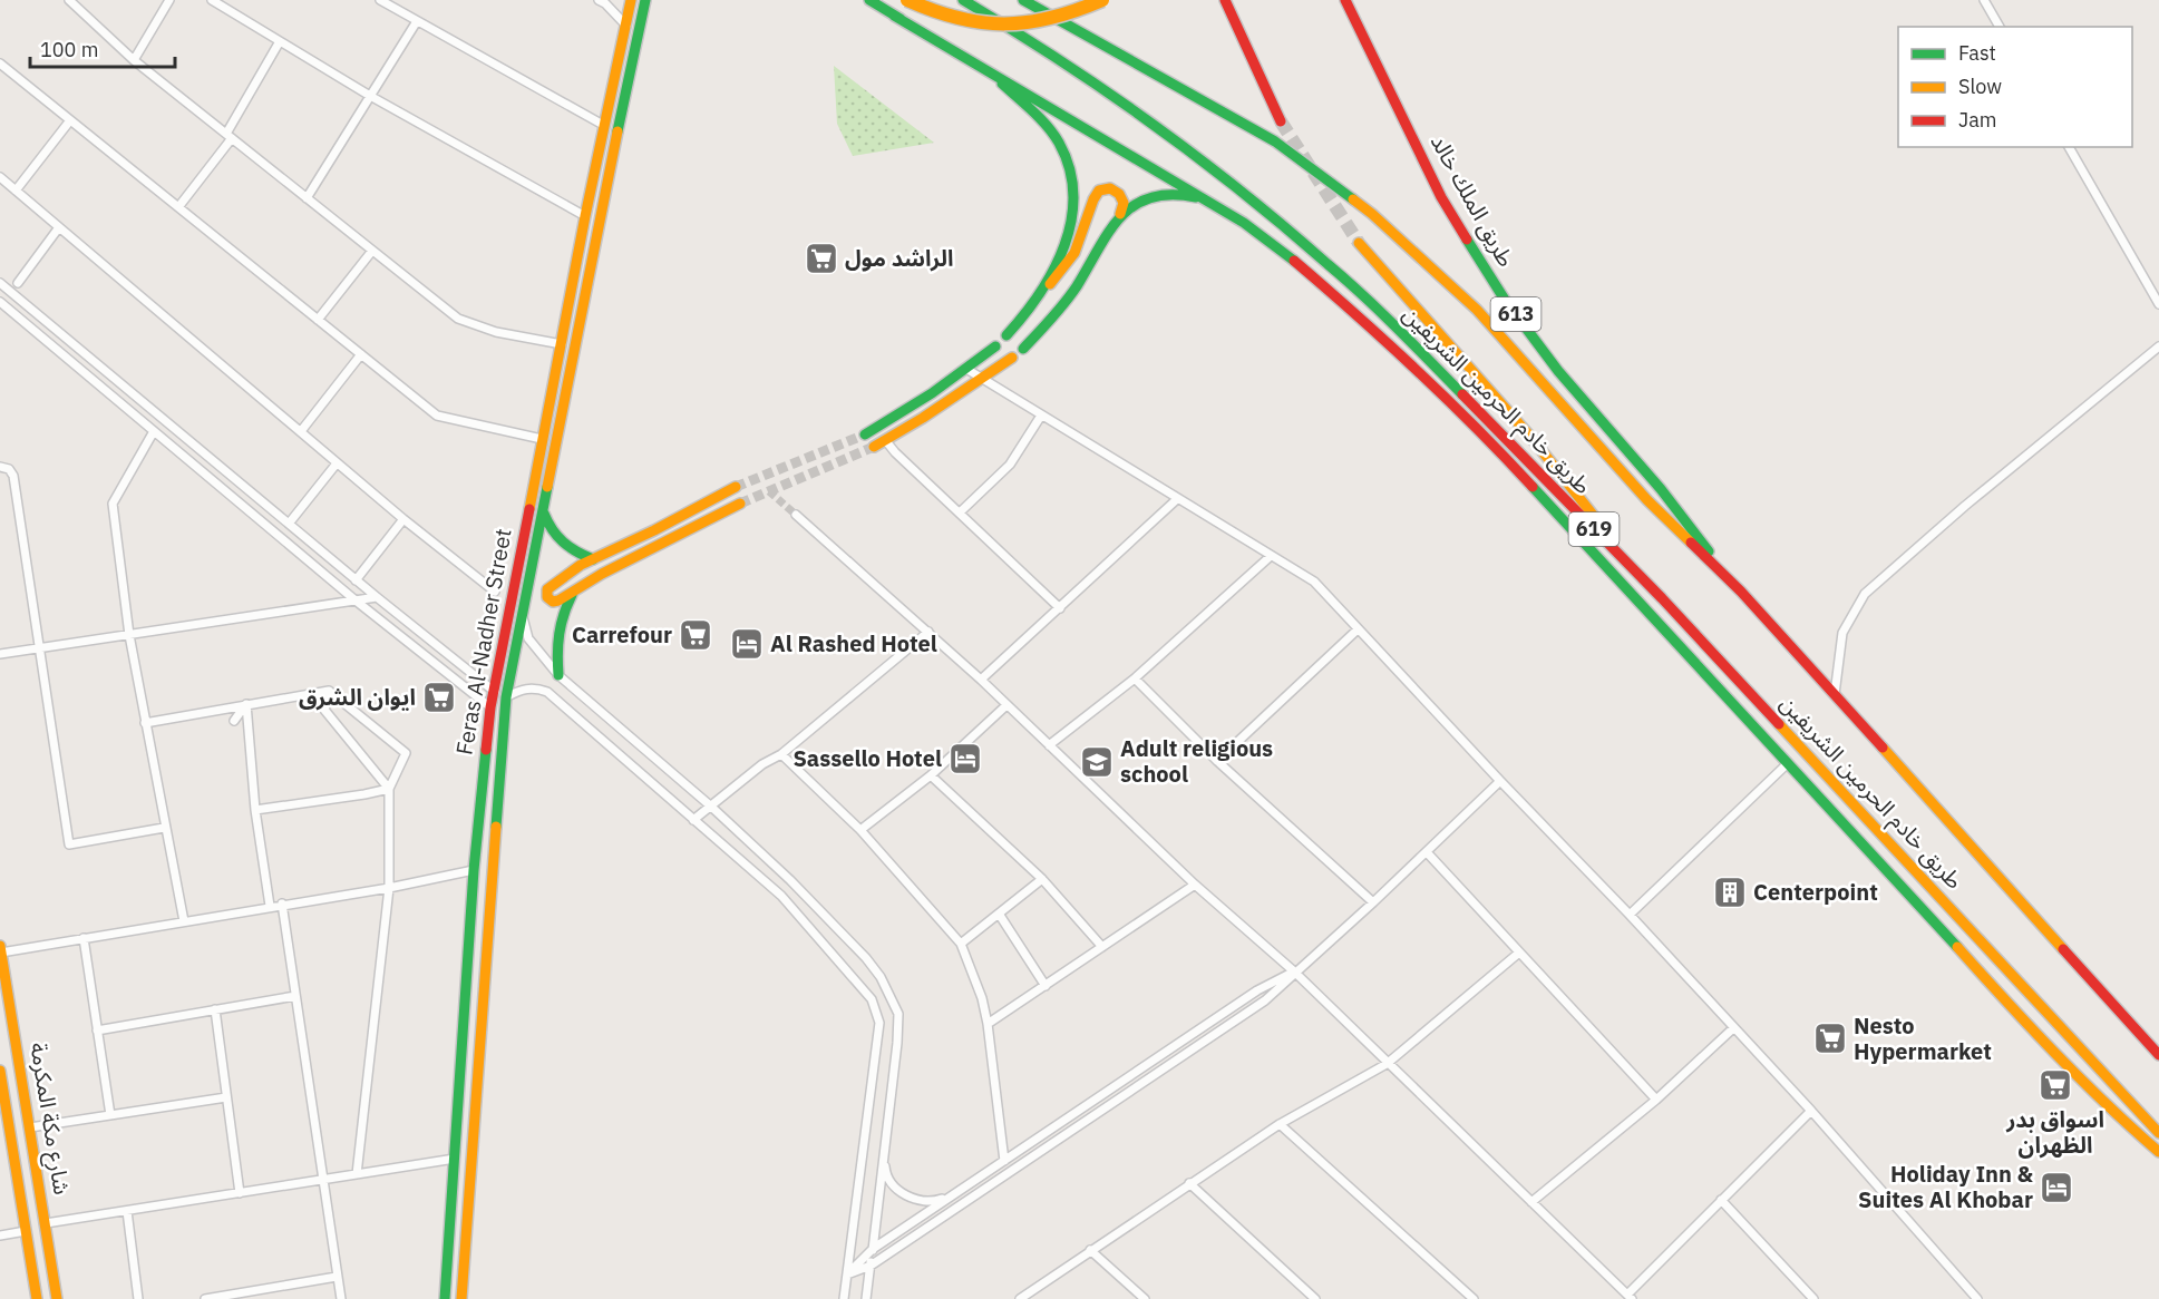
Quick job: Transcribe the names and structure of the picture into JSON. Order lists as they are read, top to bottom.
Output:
{
  "streets": {
    "main road": [
      "طريق الملك خالد",
      "613",
      "طريق خادم الحرمين الشريفين",
      "619",
      "Feras Al-Nadher Street",
      "شارع مكة المكرمة"
    ]
  },
  "crossings": [
    ["طريق الملك خالد", "طريق خادم الحرمين الشريفين"]
  ],
  "places": {
    "supermarket": [
      "الراشد مول",
      "Carrefour",
      "ايوان الشرق",
      "Nesto Hypermarket",
      "اسواق بدر الظهران"
    ],
    "hotel": ["Al Rashed Hotel", "Sassello Hotel", "Holiday Inn & Suites Al Khobar"],
    "school or university": ["Adult religious school"],
    "building": ["Centerpoint"]
  },
  "legend": ["Fast", "Slow", "Jam"],
  "scale_bar": "100 m"
}
